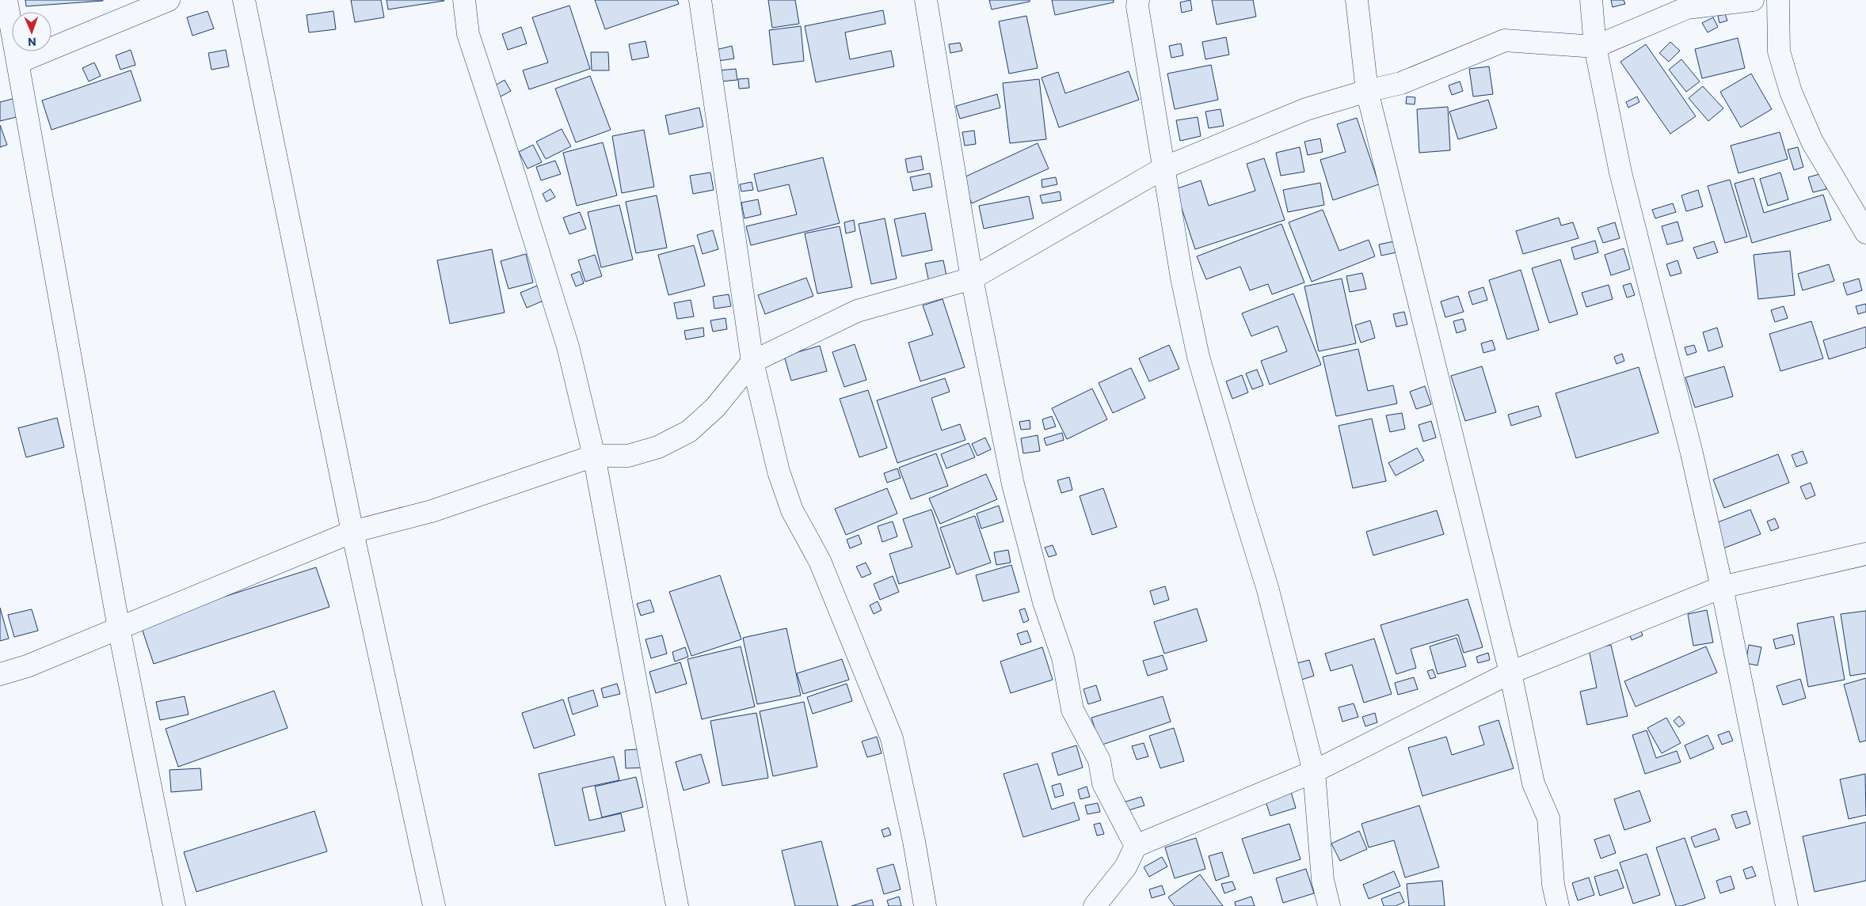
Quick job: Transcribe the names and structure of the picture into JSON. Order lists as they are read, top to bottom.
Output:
{
  "north": "bottom"
}
